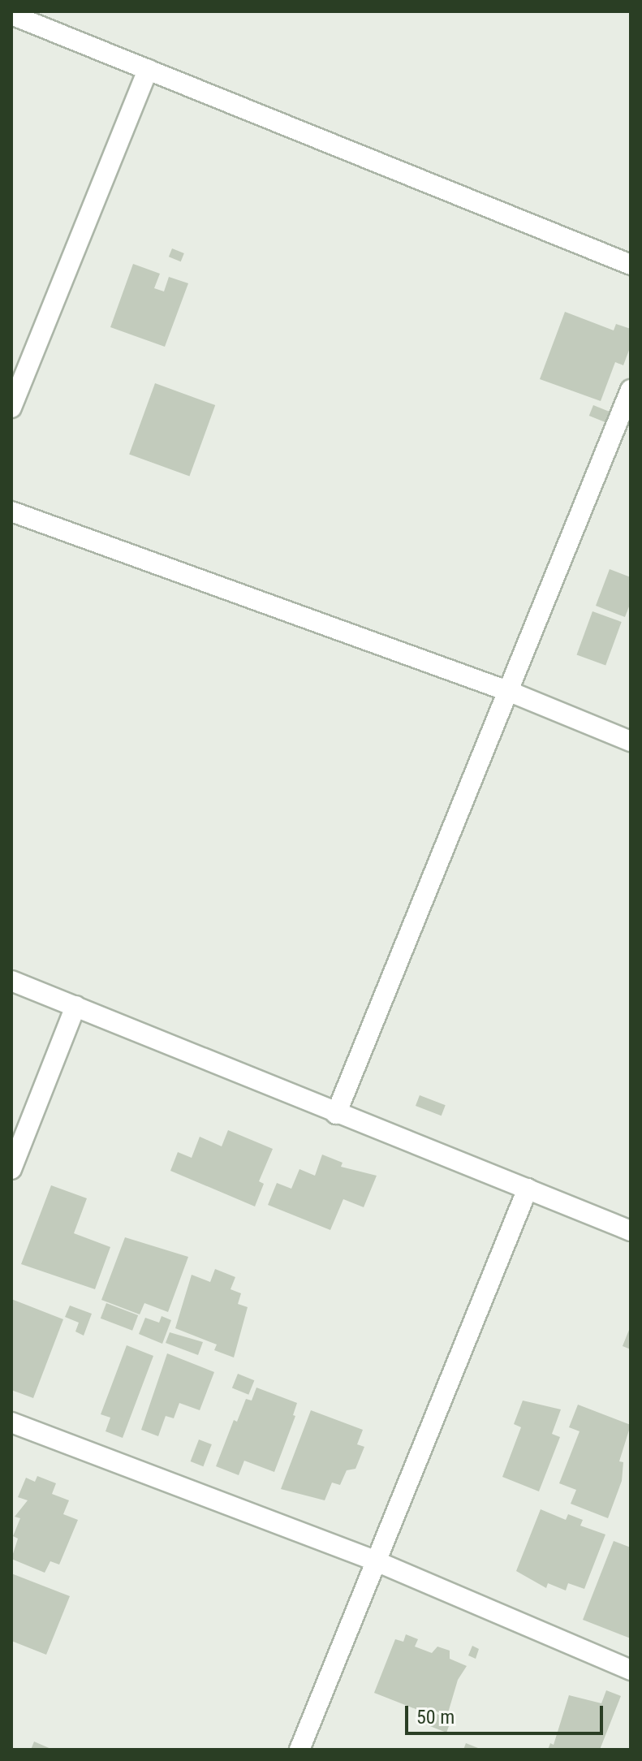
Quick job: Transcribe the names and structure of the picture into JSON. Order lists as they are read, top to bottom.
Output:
{
  "scale_bar": "50 m"
}
